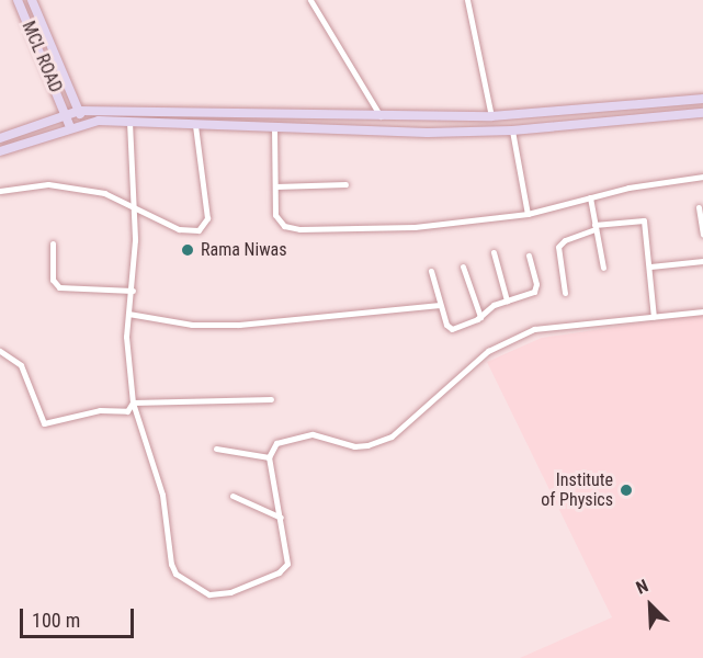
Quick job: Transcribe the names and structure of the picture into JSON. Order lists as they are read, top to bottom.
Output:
{
  "streets": {
    "main road": ["MCL ROAD"]
  },
  "places": ["Rama Niwas", "Institute of Physics"],
  "scale_bar": "100 m",
  "north": "top left"
}
